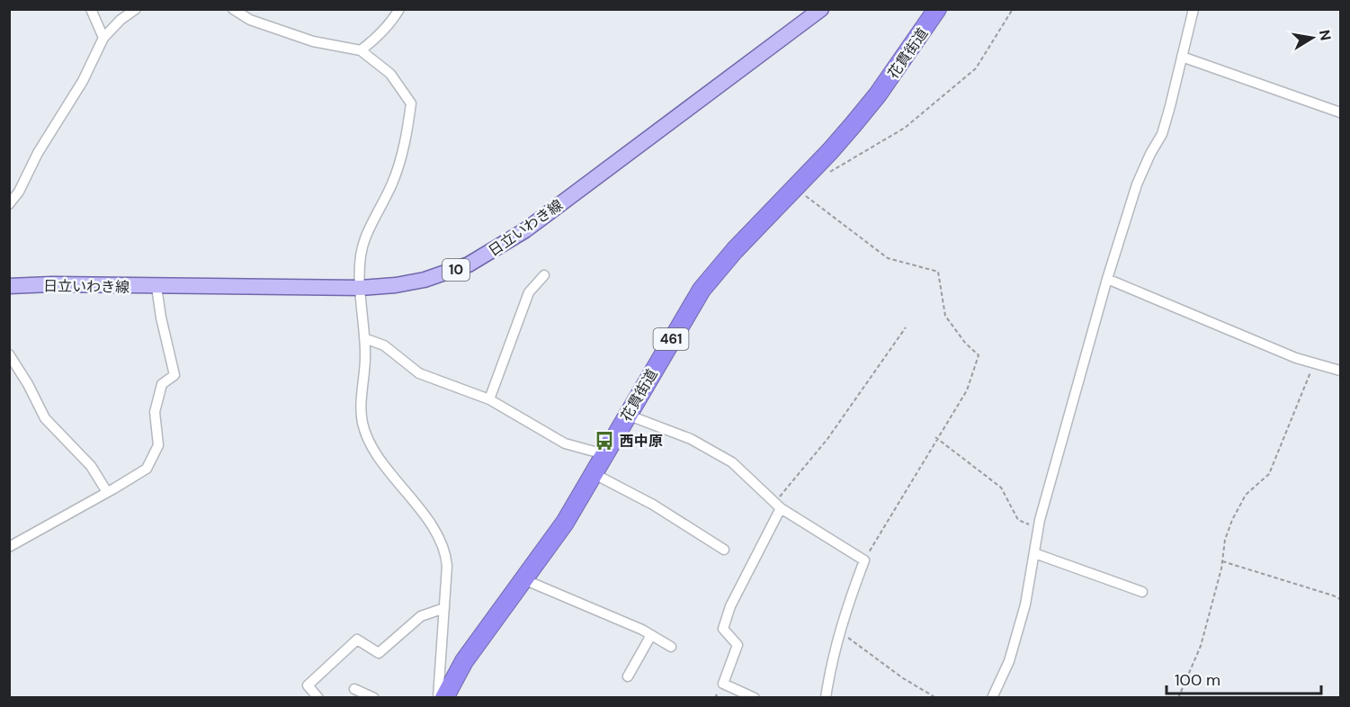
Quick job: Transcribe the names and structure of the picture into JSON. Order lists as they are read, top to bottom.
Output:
{
  "streets": {
    "highway": ["花貫街道", "461"],
    "main road": ["日立いわき線", "10"]
  },
  "places": {
    "bus stop": ["西中原"]
  },
  "scale_bar": "100 m",
  "north": "right"
}
